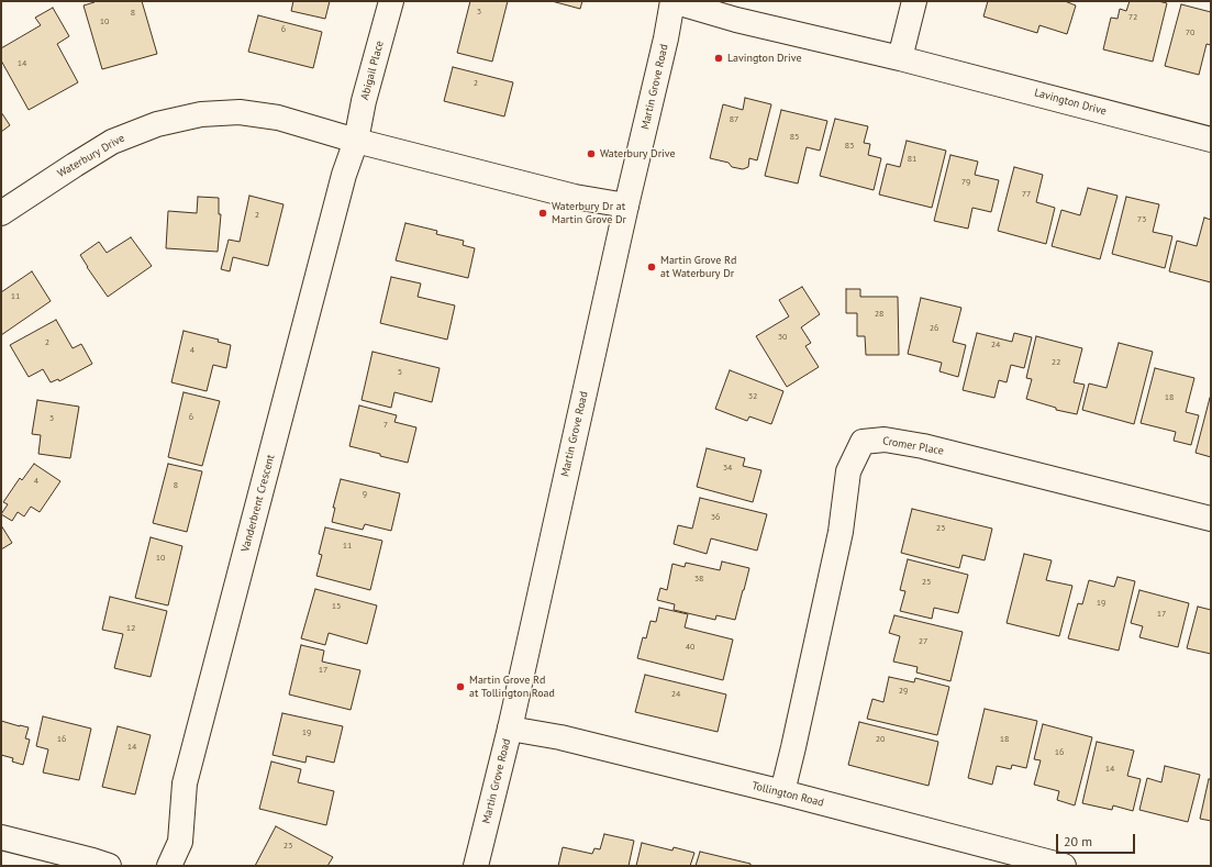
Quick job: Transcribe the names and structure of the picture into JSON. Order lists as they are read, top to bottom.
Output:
{
  "streets": {
    "street": [
      "Abigail Place",
      "Martin Grove Road",
      "Lavington Drive",
      "Waterbury Drive",
      "Cromer Place",
      "Vanderbrent Crescent",
      "Tollington Road"
    ]
  },
  "crossings": [
    ["Abigail Place", "Waterbury Drive"],
    ["Abigail Place", "Vanderbrent Crescent"],
    ["Martin Grove Road", "Lavington Drive"],
    ["Martin Grove Road", "Waterbury Drive"],
    ["Martin Grove Road", "Tollington Road"],
    ["Waterbury Drive", "Vanderbrent Crescent"],
    ["Cromer Place", "Tollington Road"]
  ],
  "places": [
    "Lavington Drive",
    "Waterbury Drive",
    "Waterbury Dr at Martin Grove Dr",
    "Martin Grove Rd at Waterbury Dr",
    "Martin Grove Rd at Tollington Road"
  ],
  "house_numbers": [
    "3",
    "8",
    "72",
    "10",
    "6",
    "70",
    "14",
    "2",
    "87",
    "85",
    "83",
    "81",
    "79",
    "77",
    "2",
    "73",
    "11",
    "28",
    "26",
    "30",
    "2",
    "24",
    "4",
    "22",
    "5",
    "32",
    "18",
    "6",
    "3",
    "7",
    "34",
    "4",
    "8",
    "9",
    "36",
    "23",
    "11",
    "10",
    "38",
    "25",
    "19",
    "15",
    "17",
    "12",
    "27",
    "40",
    "17",
    "29",
    "24",
    "19",
    "16",
    "20",
    "18",
    "14",
    "16",
    "14",
    "23"
  ],
  "scale_bar": "20 m"
}
